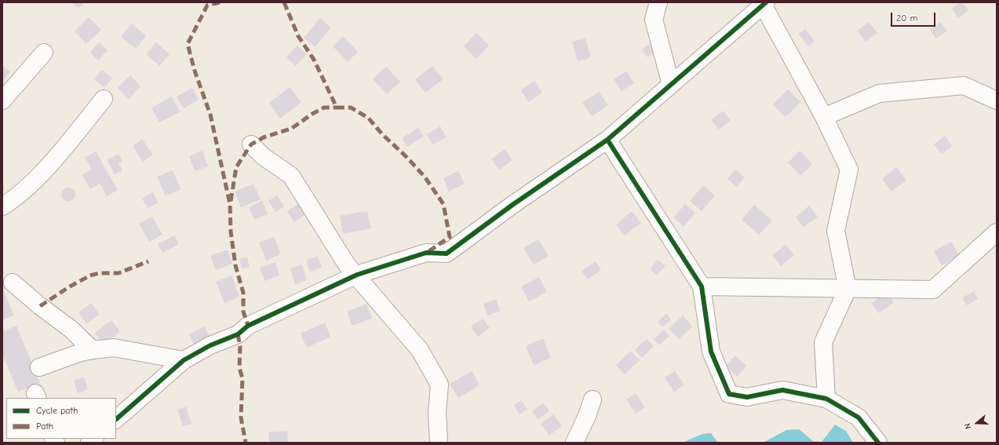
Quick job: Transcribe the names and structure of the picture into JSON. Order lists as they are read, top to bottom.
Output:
{
  "legend": ["Cycle path", "Path"],
  "scale_bar": "20 m",
  "north": "left"
}
